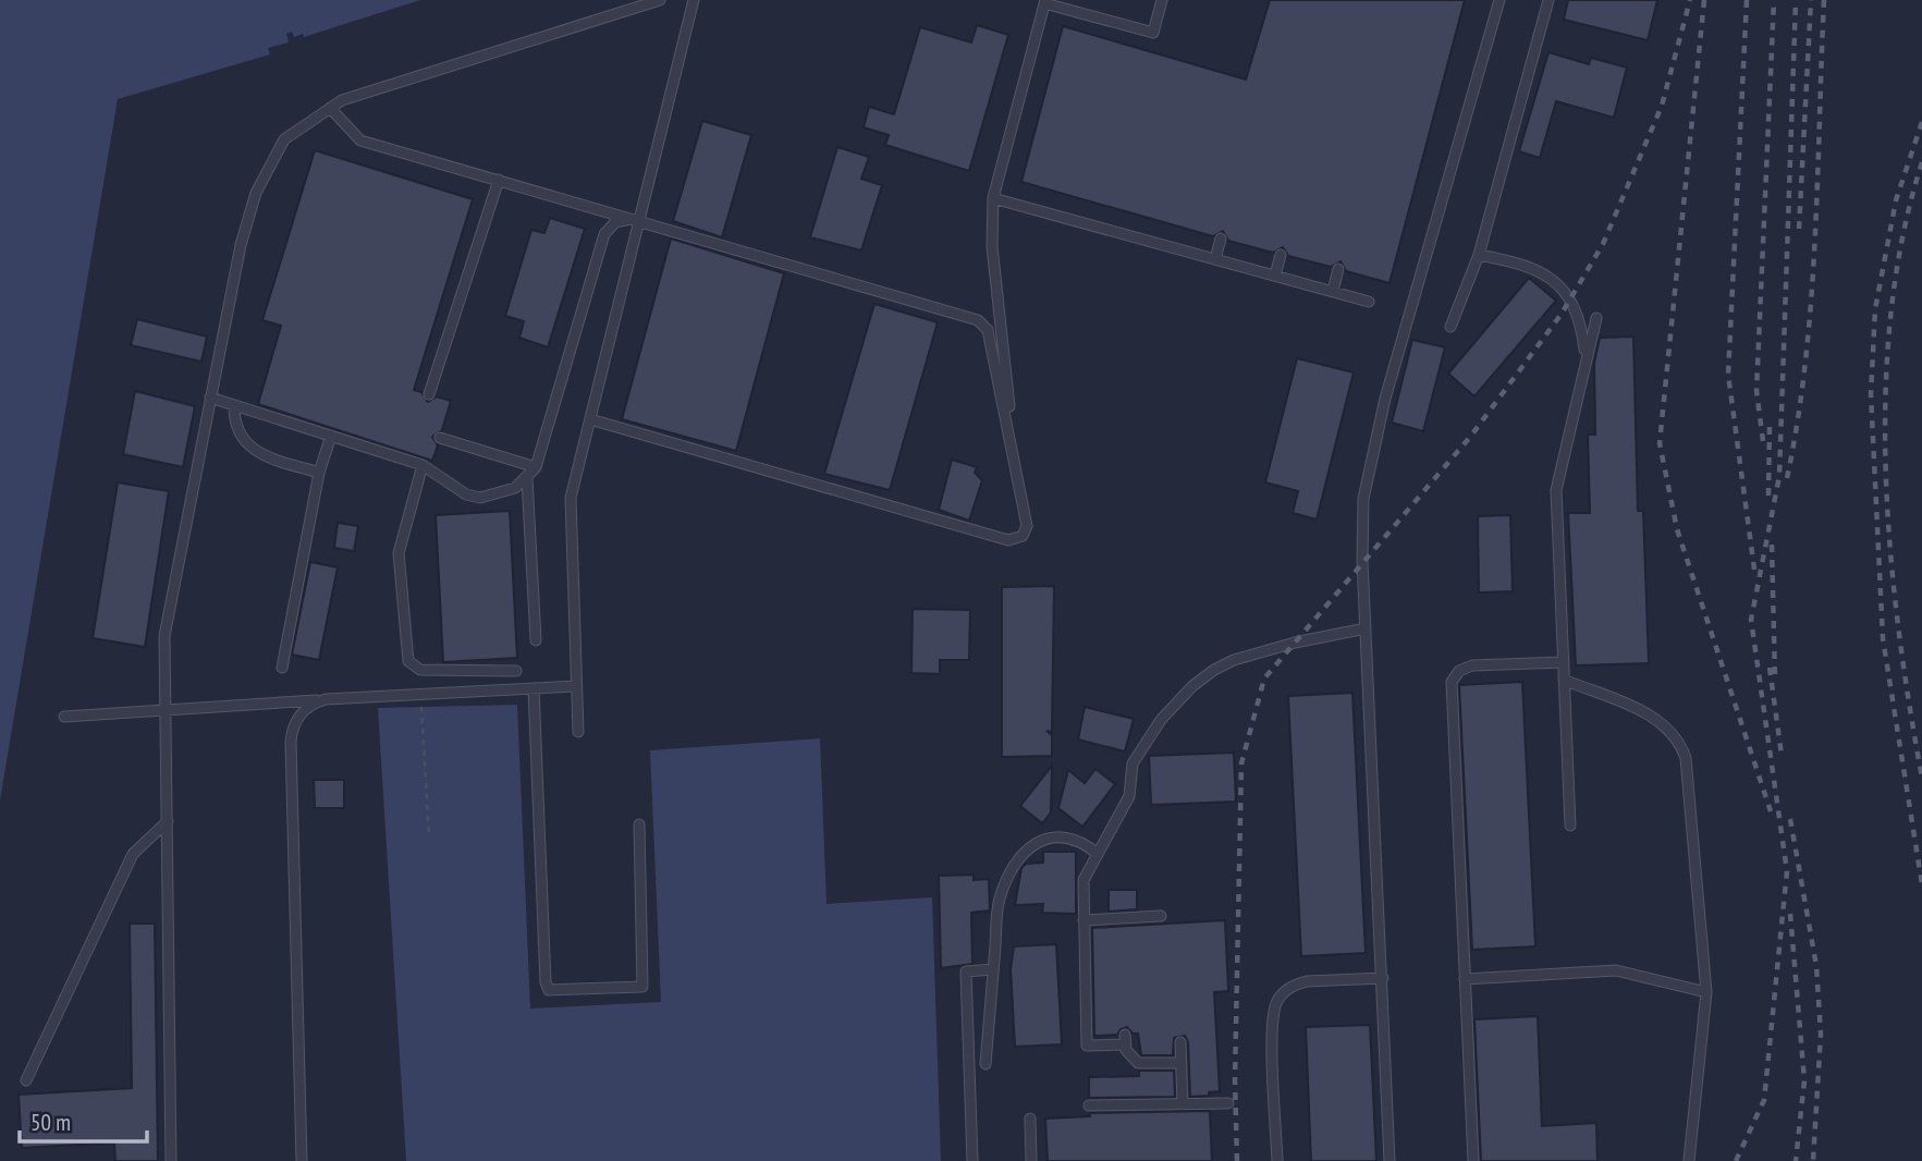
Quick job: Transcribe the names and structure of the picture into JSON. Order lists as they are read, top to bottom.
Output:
{
  "scale_bar": "50 m"
}
